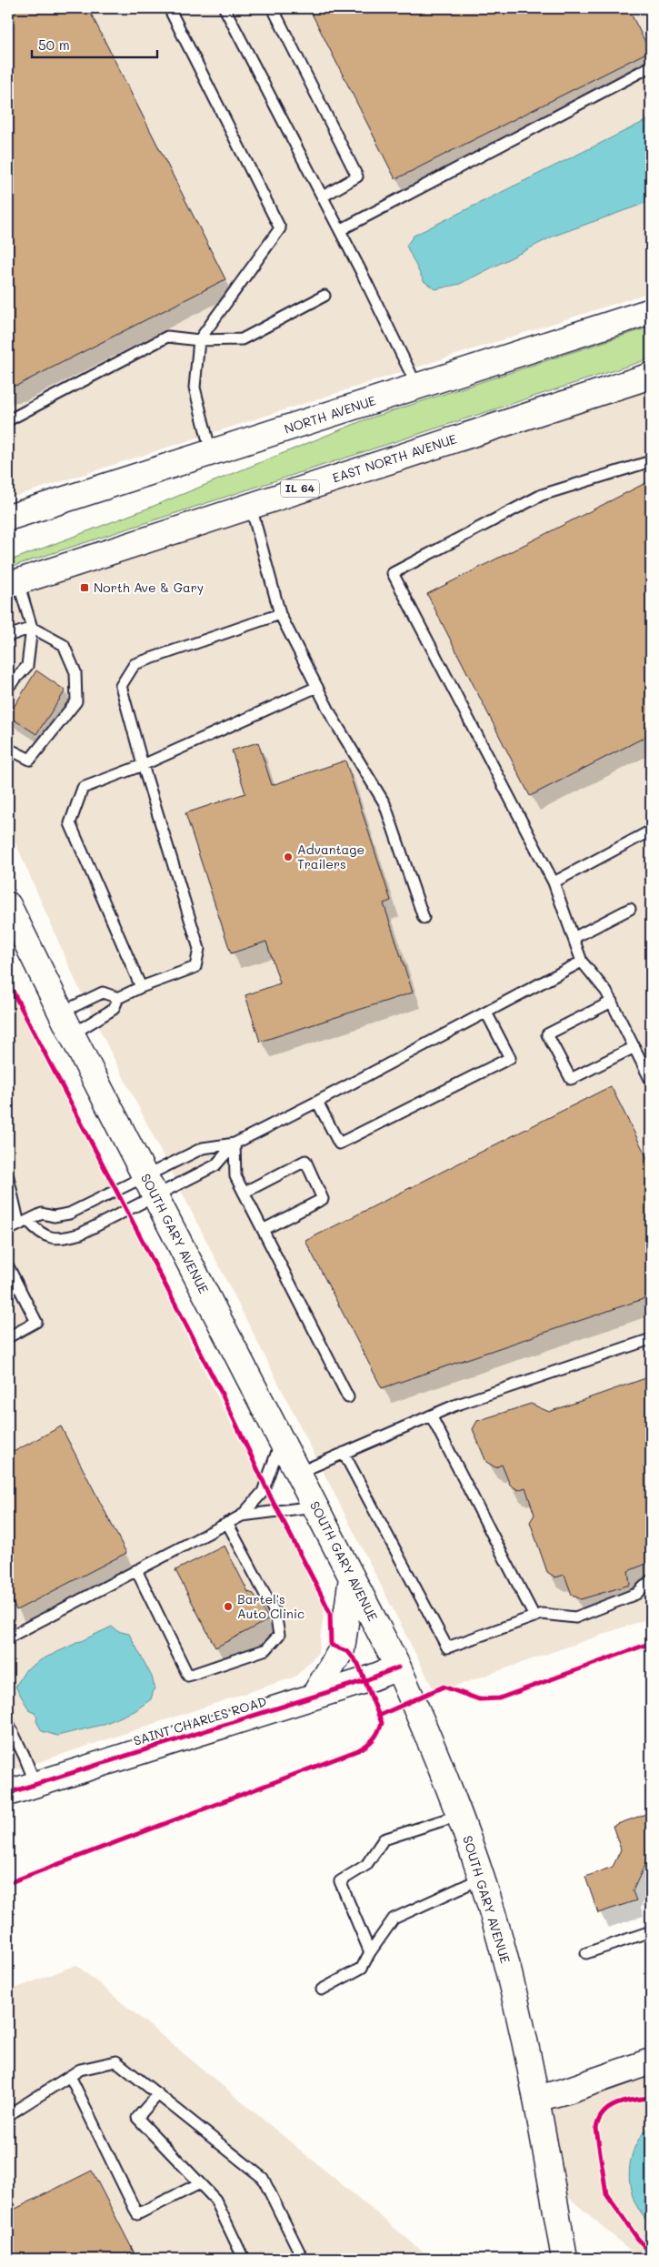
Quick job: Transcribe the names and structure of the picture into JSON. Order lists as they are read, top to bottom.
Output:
{
  "streets": {
    "main road": [
      "NORTH AVENUE",
      "EAST NORTH AVENUE",
      "IL 64",
      "SOUTH GARY AVENUE",
      "SAINT CHARLES ROAD"
    ]
  },
  "crossings": [
    ["SOUTH GARY AVENUE", "SAINT CHARLES ROAD"]
  ],
  "places": {
    "transit": ["North Ave & Gary"],
    "other": ["Advantage Trailers", "Bartel's Auto Clinic"]
  },
  "scale_bar": "50 m"
}
